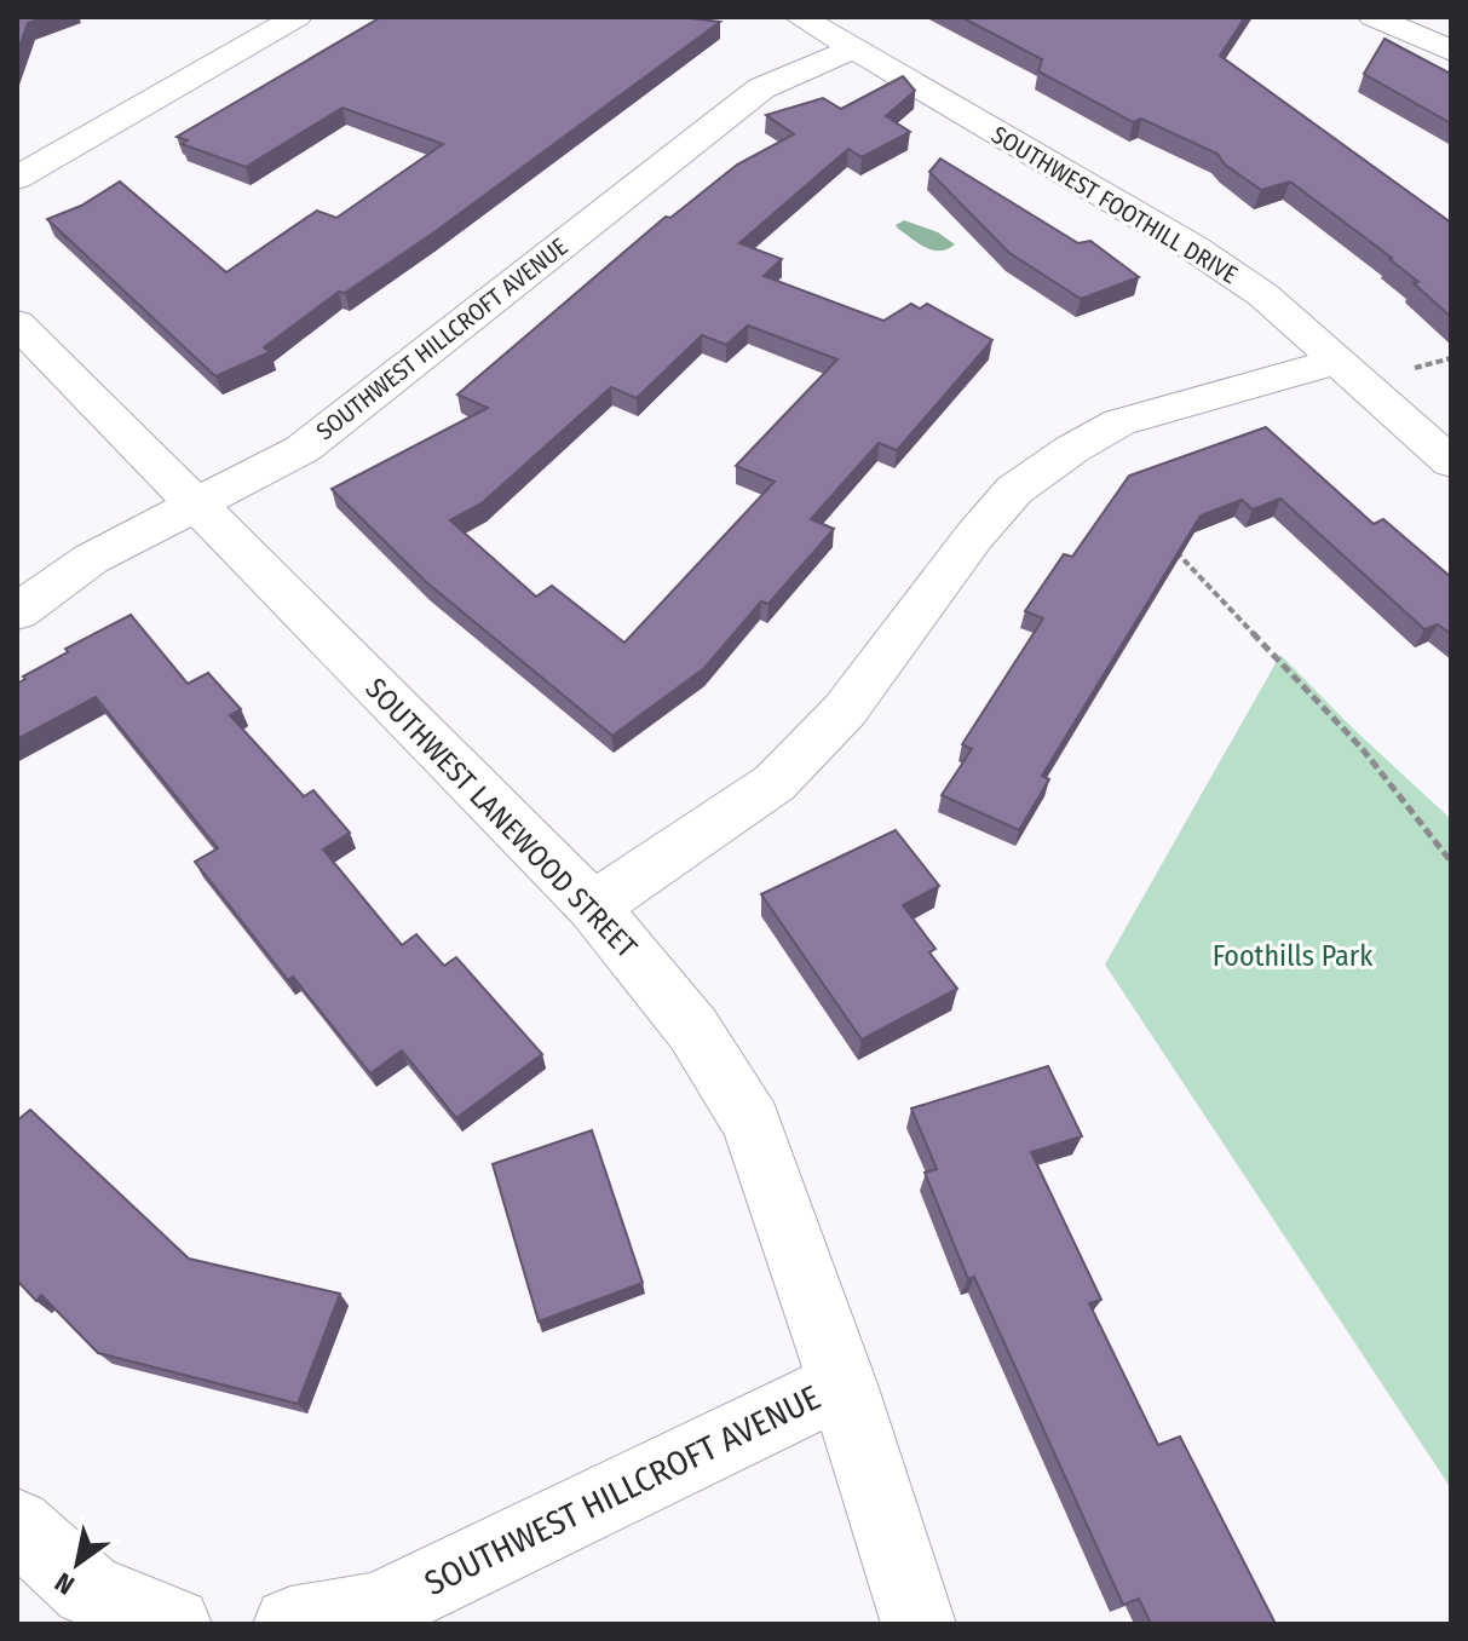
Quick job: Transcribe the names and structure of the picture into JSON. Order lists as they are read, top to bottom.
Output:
{
  "streets": {
    "street": ["SOUTHWEST FOOTHILL DRIVE", "SOUTHWEST HILLCROFT AVENUE", "SOUTHWEST LANEWOOD STREET"]
  },
  "crossings": [
    ["SOUTHWEST FOOTHILL DRIVE", "SOUTHWEST HILLCROFT AVENUE"],
    ["SOUTHWEST HILLCROFT AVENUE", "SOUTHWEST LANEWOOD STREET"]
  ],
  "parks": ["Foothills Park"],
  "north": "bottom left"
}
